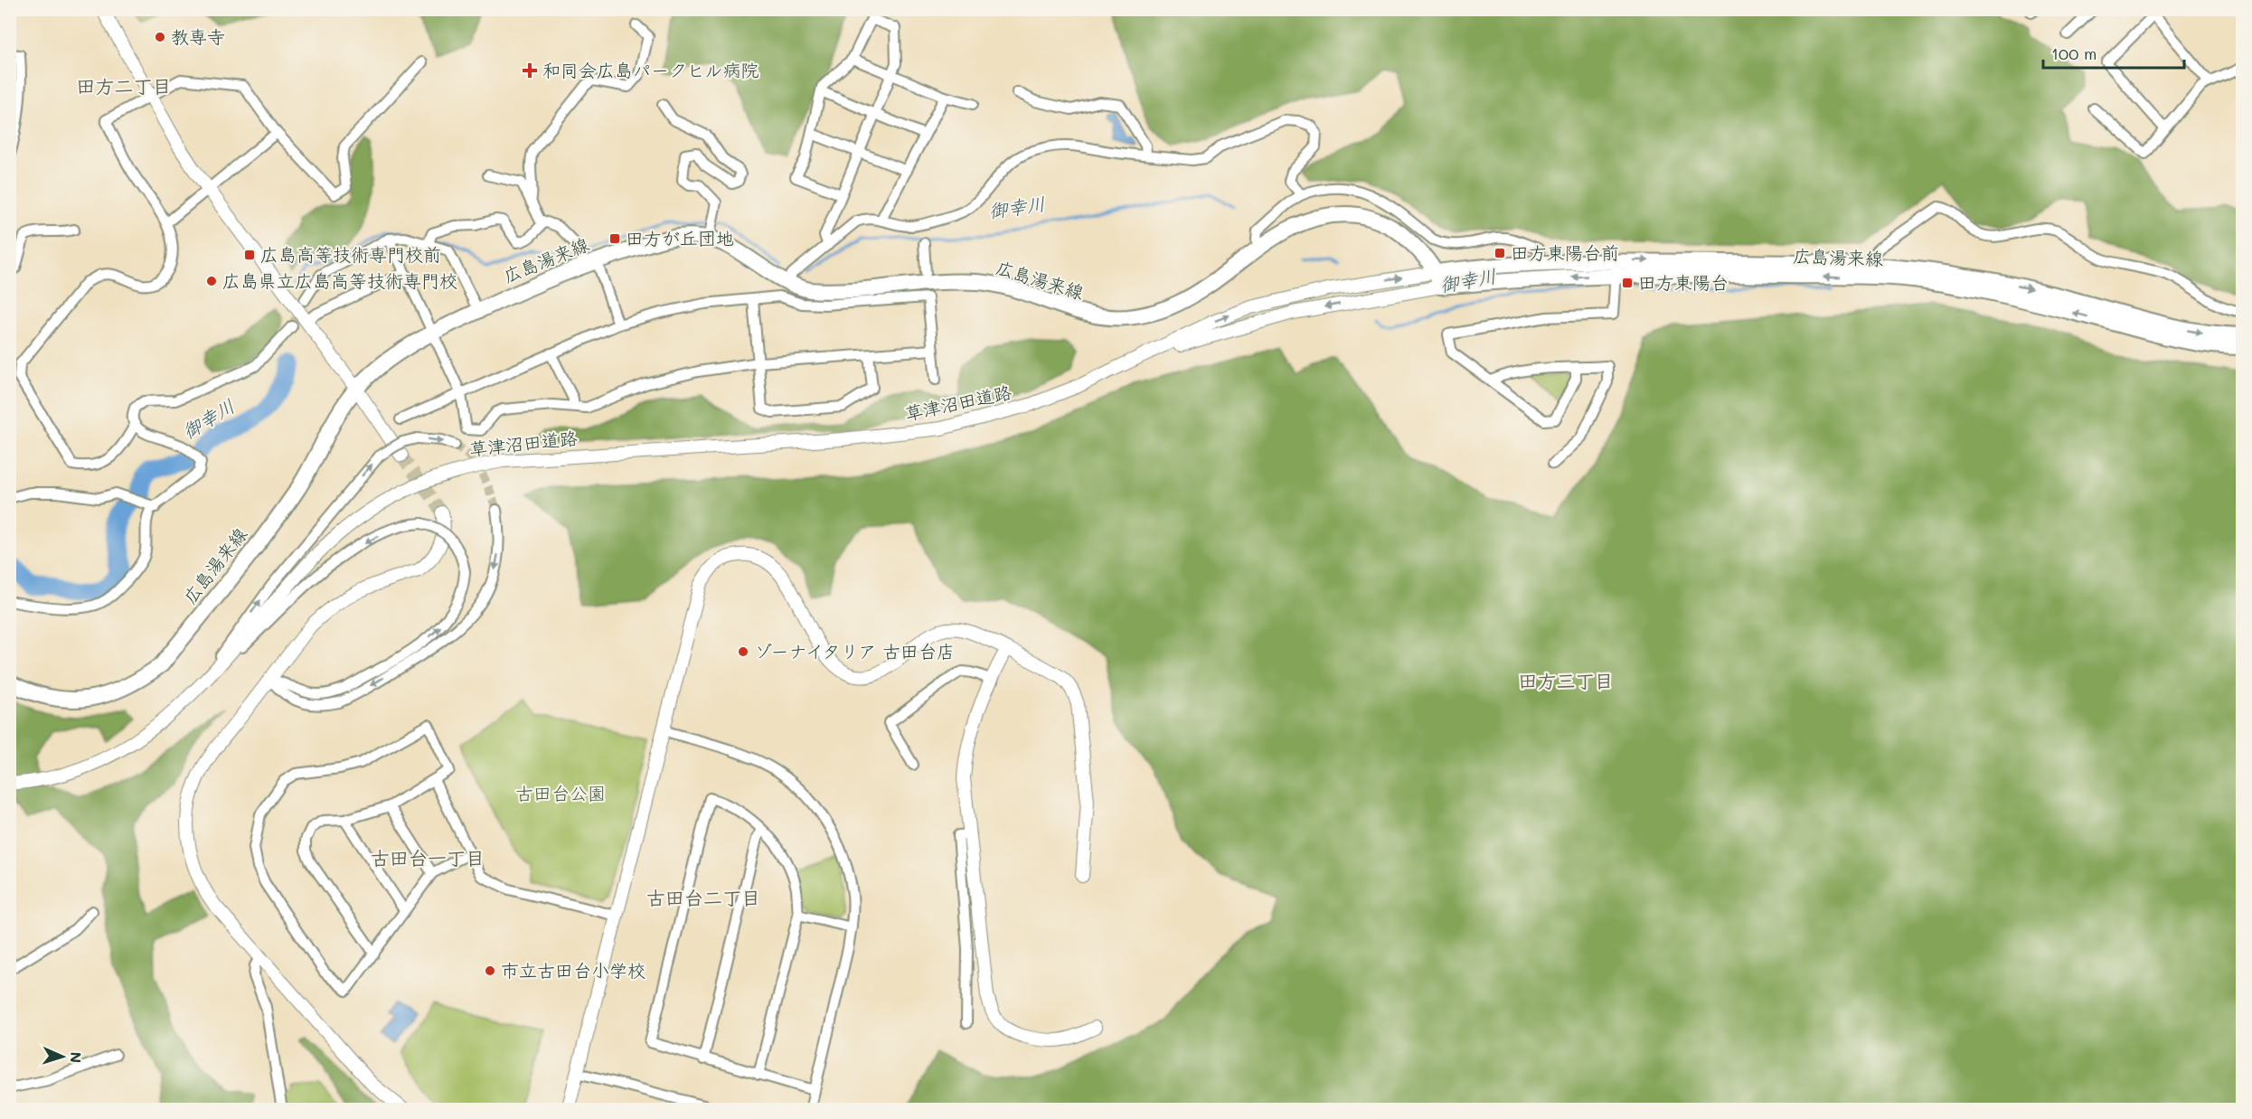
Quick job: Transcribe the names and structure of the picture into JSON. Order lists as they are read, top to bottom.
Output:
{
  "streets": {
    "main road": ["広島湯来線"],
    "street": ["草津沼田道路"]
  },
  "crossings": [
    ["広島湯来線", "草津沼田道路"]
  ],
  "districts": [
    "田方二丁目",
    "田方三丁目",
    "古田台一丁目",
    "古田台二丁目"
  ],
  "water": ["御幸川"],
  "parks": ["古田台公園"],
  "places": {
    "other": [
      "教専寺",
      "広島県立広島高等技術専門校",
      "ゾーナイタリア 古田台店",
      "市立古田台小学校"
    ],
    "health": ["和同会広島パークヒル病院"],
    "transit": [
      "田方が丘団地",
      "田方東陽台前",
      "広島高等技術専門校前",
      "田方東陽台"
    ]
  },
  "scale_bar": "100 m",
  "north": "right"
}
